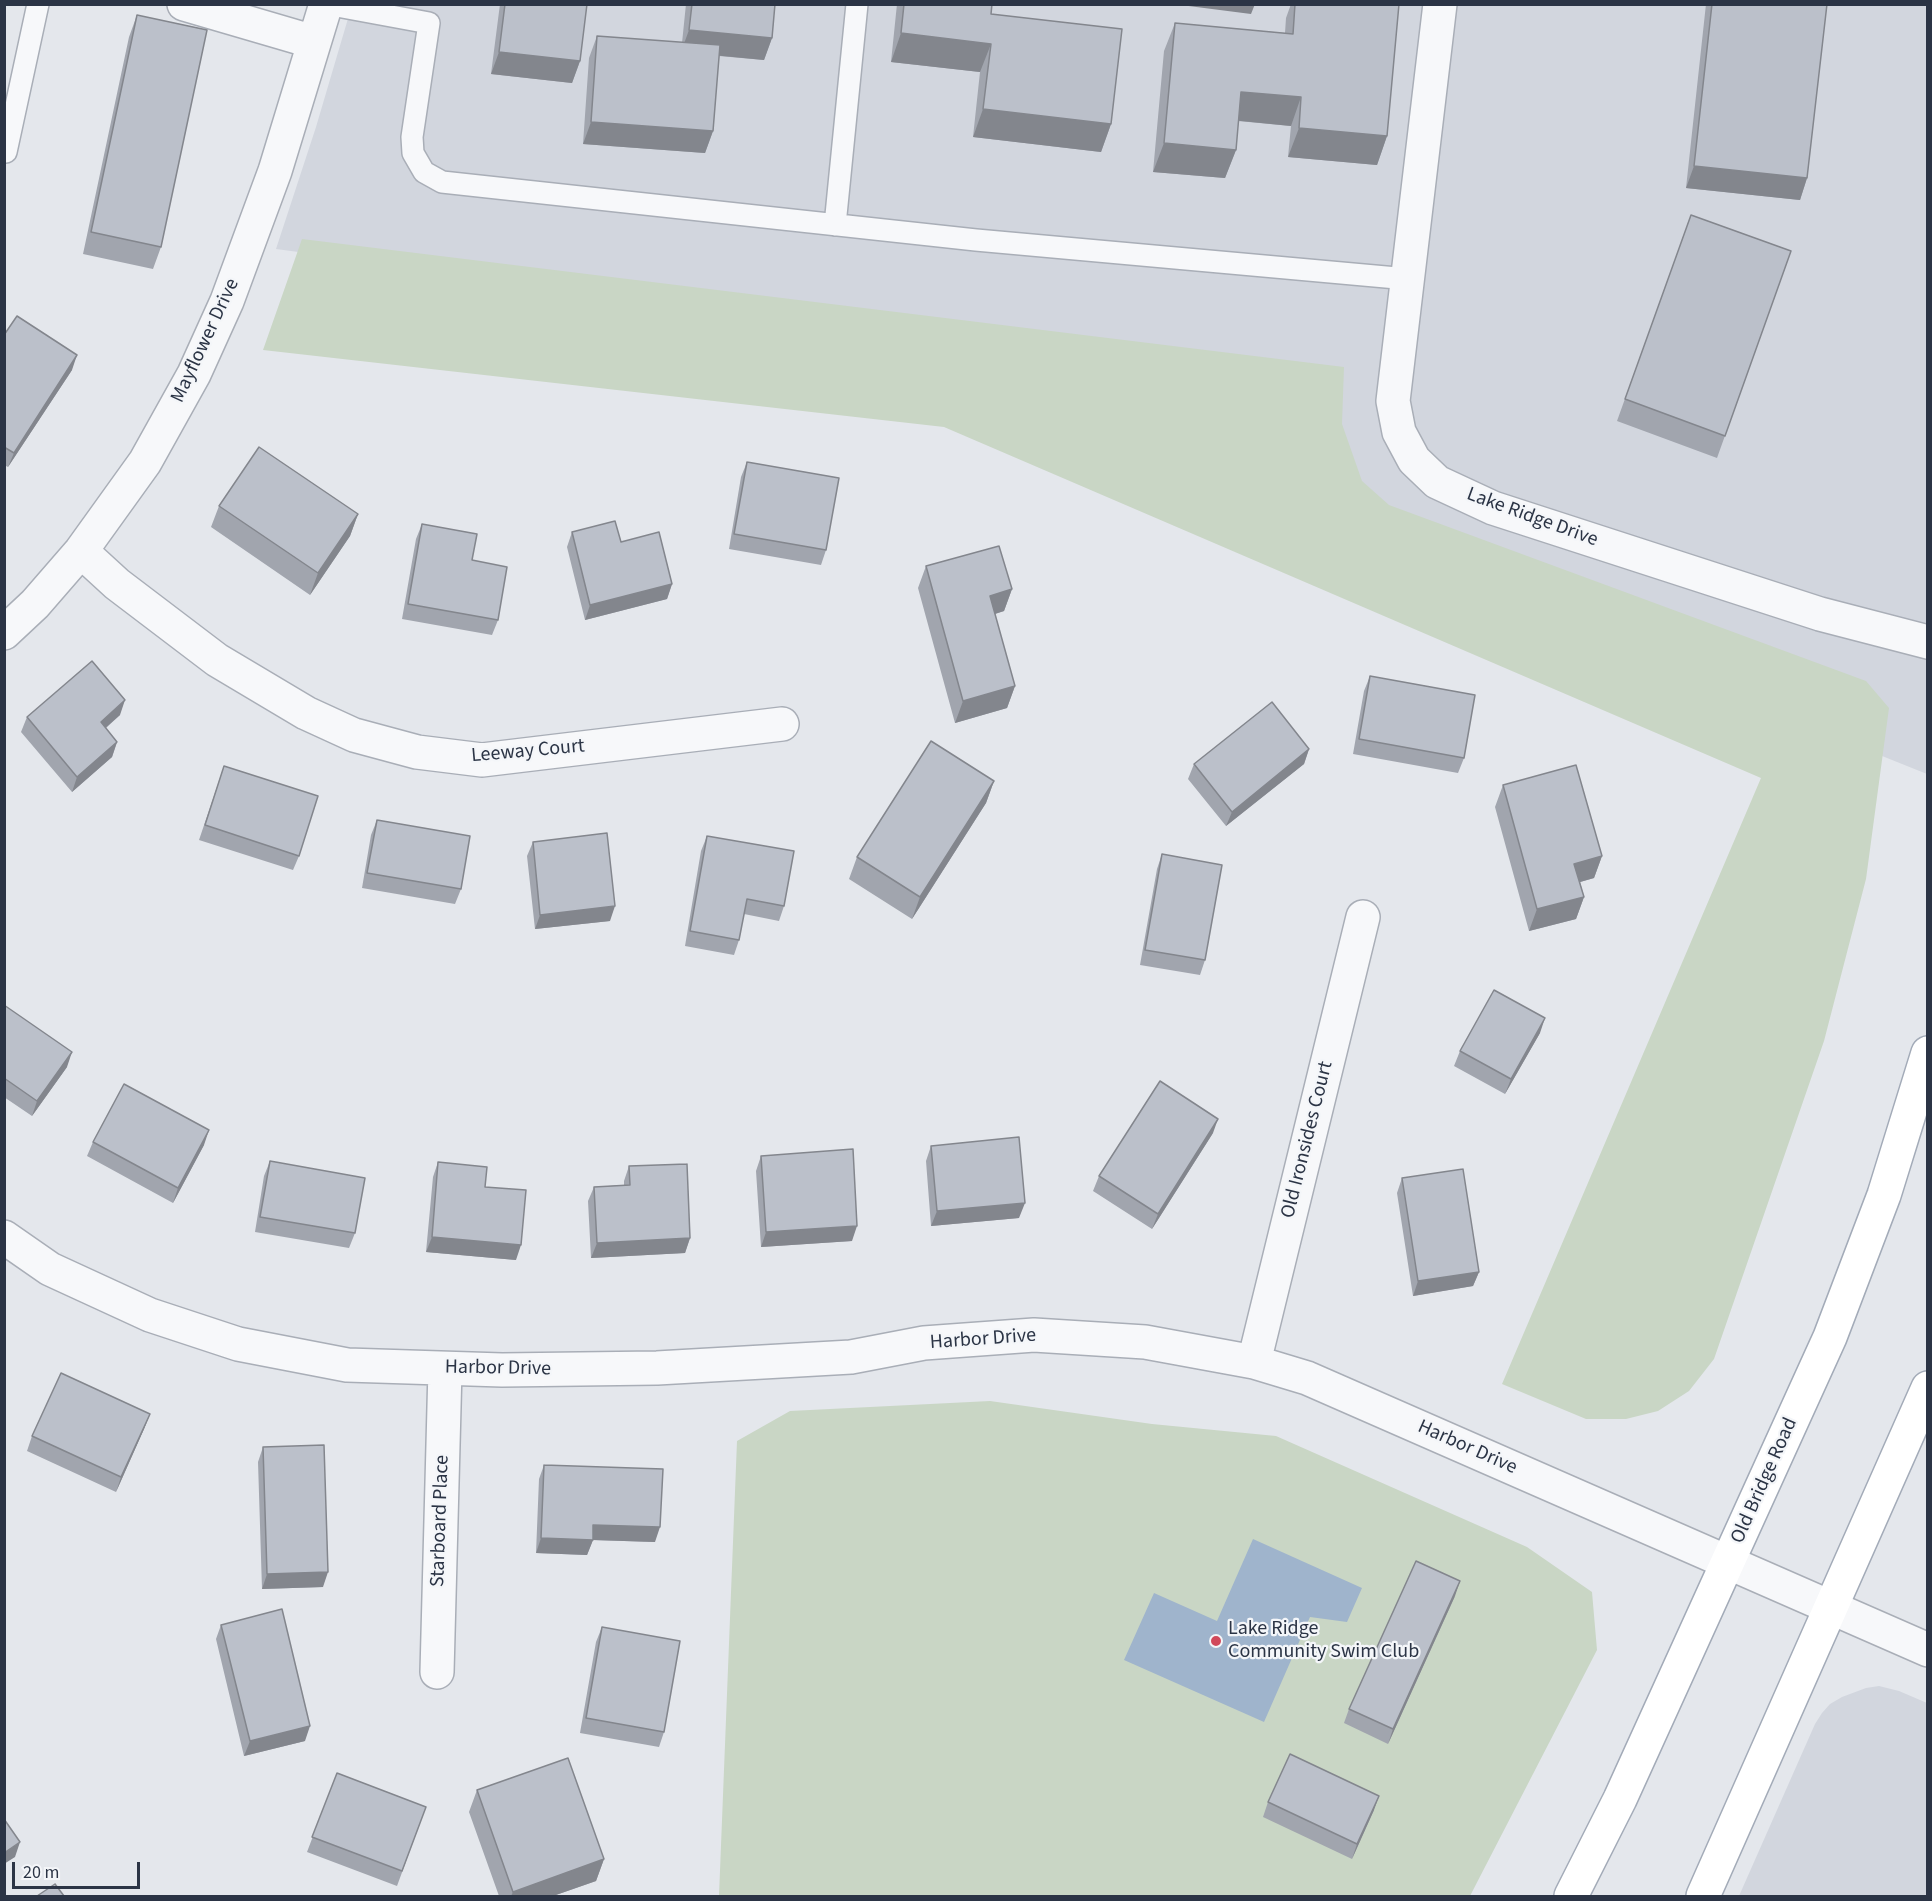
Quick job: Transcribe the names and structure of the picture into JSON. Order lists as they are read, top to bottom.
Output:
{
  "streets": {
    "main road": ["Old Bridge Road"],
    "street": [
      "Mayflower Drive",
      "Lake Ridge Drive",
      "Leeway Court",
      "Old Ironsides Court",
      "Harbor Drive",
      "Starboard Place"
    ]
  },
  "crossings": [
    ["Mayflower Drive", "Leeway Court"],
    ["Old Ironsides Court", "Harbor Drive"],
    ["Harbor Drive", "Old Bridge Road"],
    ["Harbor Drive", "Starboard Place"]
  ],
  "places": ["Lake Ridge Community Swim Club"],
  "scale_bar": "20 m"
}
